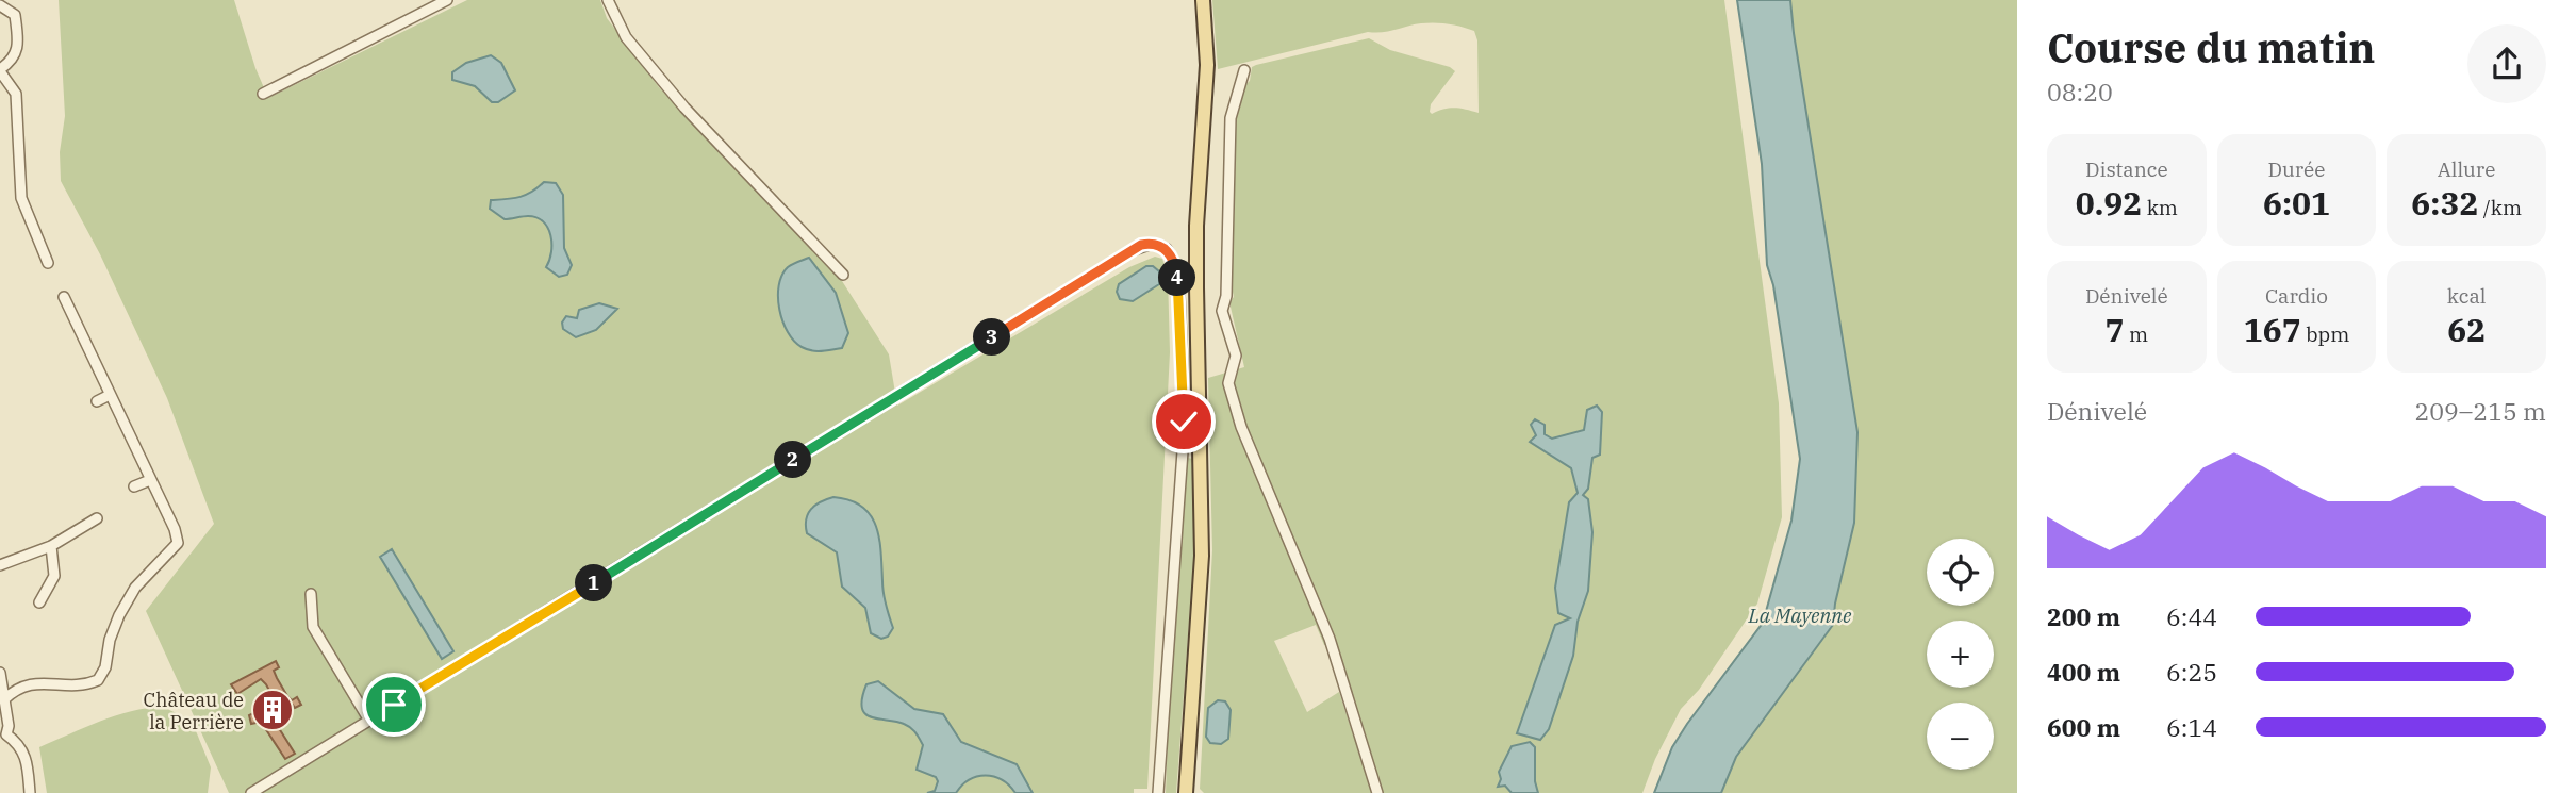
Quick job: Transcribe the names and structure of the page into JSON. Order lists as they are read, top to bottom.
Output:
{
  "water": ["La Mayenne"],
  "places": {
    "building": ["Château de la Perrière"]
  },
  "page": {
    "heading": ["Course du matin", "08:20"],
    "stats": [
      ["Distance", "0.92 km"],
      ["Durée", "6:01"],
      ["Allure", "6:32 /km"],
      ["Dénivelé", "7 m"],
      ["Cardio", "167 bpm"],
      ["kcal", "62"]
    ],
    "pins": [
      "4",
      "3",
      "2",
      "1"
    ],
    "chart": ["Dénivelé", "209–215 m"],
    "map_buttons": ["+", "−"],
    "list": [
      {
        "name": "200 m",
        "note": "6:44"
      },
      {
        "name": "400 m",
        "note": "6:25"
      },
      {
        "name": "600 m",
        "note": "6:14"
      }
    ]
  }
}
